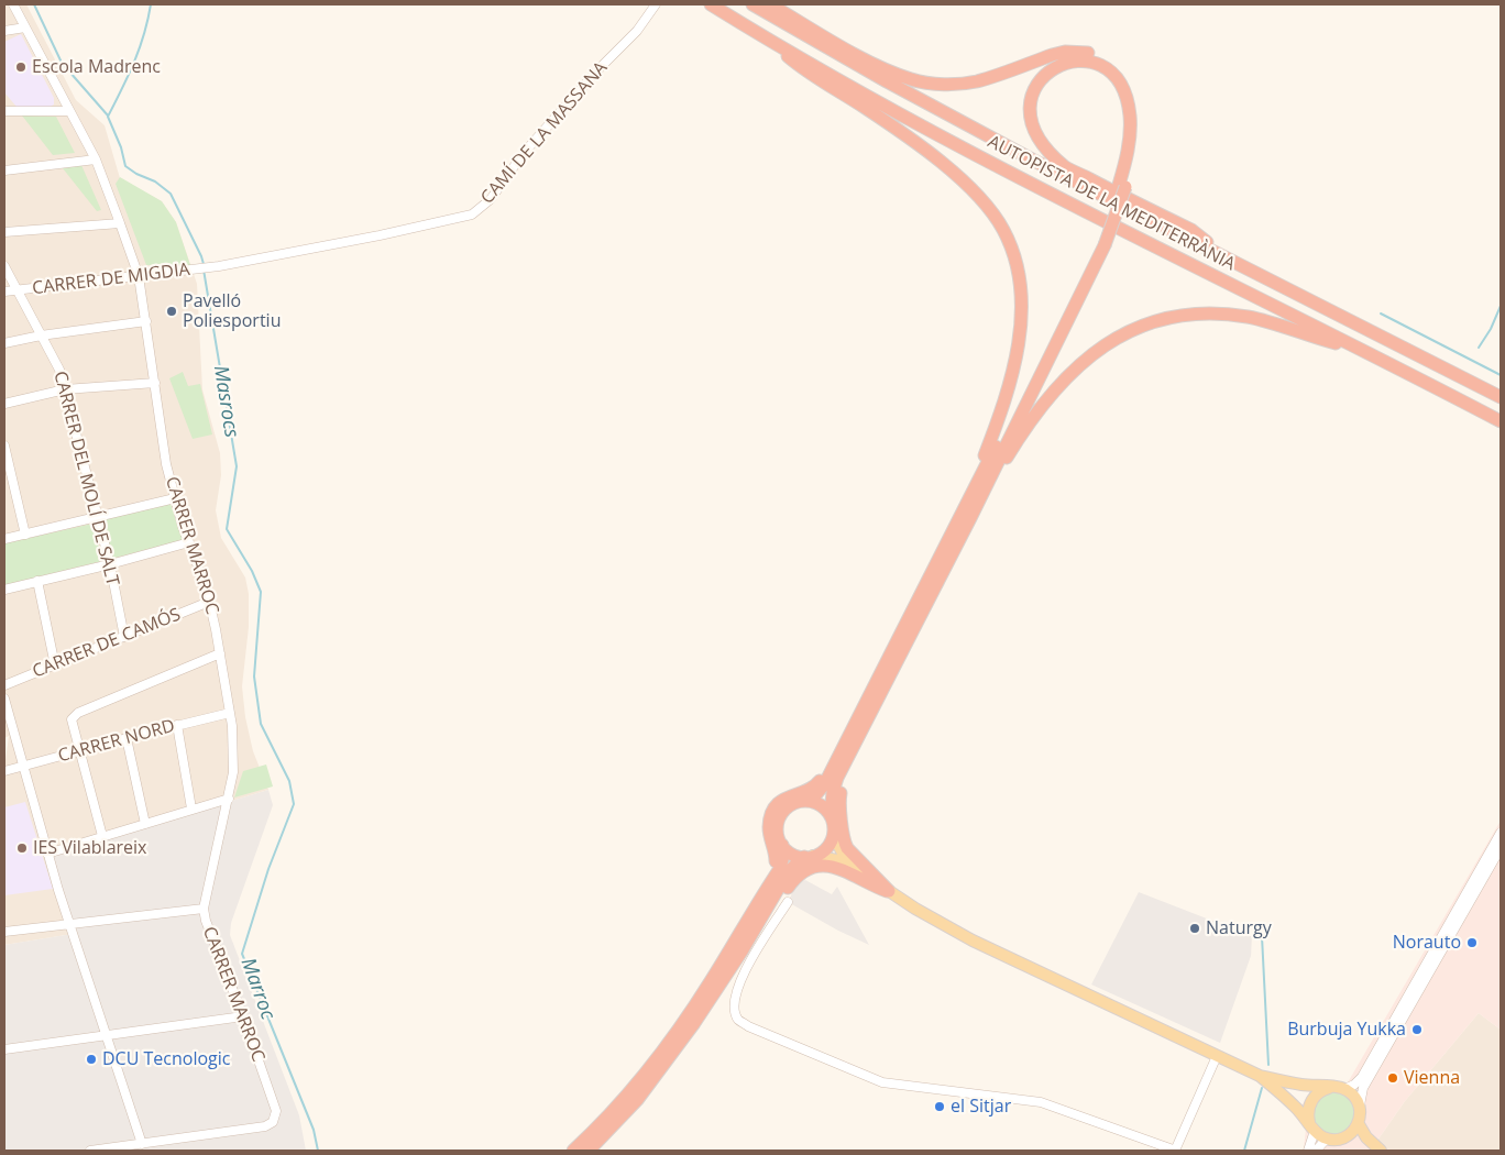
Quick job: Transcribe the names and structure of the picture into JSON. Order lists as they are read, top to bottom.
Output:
{
  "streets": {
    "highway": ["AUTOPISTA DE LA MEDITERRÀNIA"],
    "street": [
      "CAMÍ DE LA MASSANA",
      "CARRER DE MIGDIA",
      "CARRER DEL MOLÍ DE SALT",
      "CARRER MARROC",
      "CARRER DE CAMÓS",
      "CARRER NORD"
    ]
  },
  "crossings": [
    ["CAMÍ DE LA MASSANA", "CARRER DE MIGDIA"],
    ["CARRER DE MIGDIA", "CARRER DEL MOLÍ DE SALT"],
    ["CARRER DE MIGDIA", "CARRER MARROC"],
    ["CARRER DEL MOLÍ DE SALT", "CARRER DE CAMÓS"],
    ["CARRER MARROC", "CARRER DE CAMÓS"],
    ["CARRER MARROC", "CARRER NORD"]
  ],
  "water": ["Masrocs", "Marroc"],
  "places": [
    "Escola Madrenc",
    "Pavelló Poliesportiu",
    "IES Vilablareix",
    "Naturgy",
    "Norauto",
    "Burbuja Yukka",
    "DCU Tecnologic",
    "Vienna",
    "el Sitjar"
  ]
}
